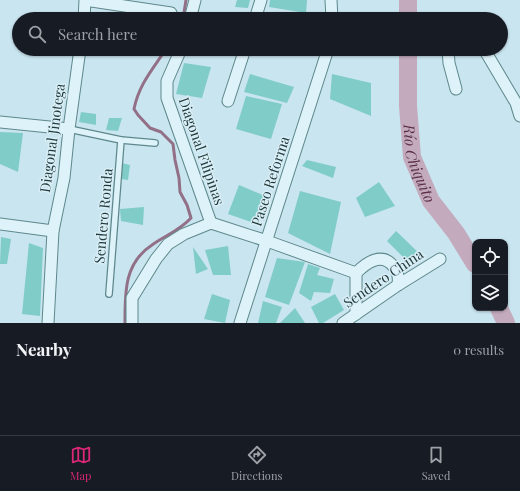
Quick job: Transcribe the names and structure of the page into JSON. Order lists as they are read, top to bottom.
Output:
{
  "streets": {
    "street": [
      "Diagonal Jinotega",
      "Diagonal Filipinas",
      "Paseo Reforma",
      "Sendero China"
    ],
    "lane": ["Sendero Ronda"]
  },
  "water": ["Río Chiquito"],
  "page": {
    "search": "Search here",
    "heading": ["Nearby", "0 results"],
    "nav": ["Map", "Directions", "Saved"]
  }
}
